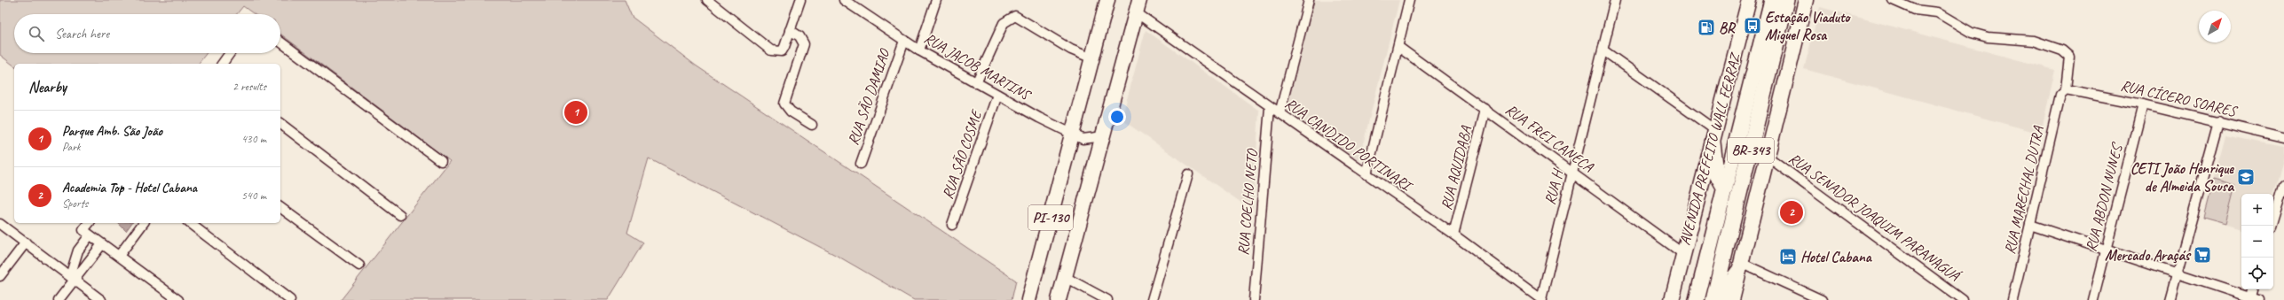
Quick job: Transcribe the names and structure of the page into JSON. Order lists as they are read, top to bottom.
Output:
{
  "streets": {
    "highway": ["AVENIDA PREFEITO WALL FERRAZ", "BR-343"],
    "main road": ["PI-130"],
    "street": [
      "RUA JACOB MARTINS",
      "RUA SÃO DAMIAO",
      "RUA CÍCERO SOARES",
      "RUA FREI CANECA",
      "RUA CANDIDO PORTINARI",
      "RUA SÃO COSME",
      "RUA AQUIDABA",
      "RUA H",
      "RUA MARECHAL DUTRA",
      "RUA ABDON NUNES",
      "RUA COELHO NETO",
      "RUA SENADOR JOAQUIM PARANAGUÁ"
    ]
  },
  "crossings": [
    ["RUA JACOB MARTINS", "RUA SÃO DAMIAO"],
    ["RUA JACOB MARTINS", "RUA SÃO COSME"],
    ["RUA JACOB MARTINS", "PI-130"],
    ["RUA CÍCERO SOARES", "RUA MARECHAL DUTRA"],
    ["RUA CÍCERO SOARES", "RUA ABDON NUNES"],
    ["RUA FREI CANECA", "AVENIDA PREFEITO WALL FERRAZ"],
    ["RUA FREI CANECA", "RUA AQUIDABA"],
    ["RUA FREI CANECA", "RUA H"],
    ["RUA CANDIDO PORTINARI", "RUA AQUIDABA"],
    ["RUA CANDIDO PORTINARI", "RUA H"],
    ["RUA CANDIDO PORTINARI", "RUA COELHO NETO"],
    ["RUA CANDIDO PORTINARI", "PI-130"],
    ["AVENIDA PREFEITO WALL FERRAZ", "BR-343"]
  ],
  "places": {
    "bus stop": ["Estação Viaduto Miguel Rosa"],
    "fuel station": ["BR"],
    "school or university": ["CETI João Henrique de Almeida Sousa"],
    "supermarket": ["Mercado Araçás"],
    "hotel": ["Hotel Cabana"]
  },
  "north": "top right",
  "page": {
    "search": "Search here",
    "heading": ["Nearby", "2 results"],
    "pins": ["1", "2"],
    "list": [
      {
        "mark": "1",
        "name": "Parque Amb. São João",
        "note": "Park",
        "value": "430 m"
      },
      {
        "mark": "2",
        "name": "Academia Top - Hotel Cabana",
        "note": "Sports",
        "value": "540 m"
      }
    ],
    "map_buttons": ["+", "−"]
  }
}
